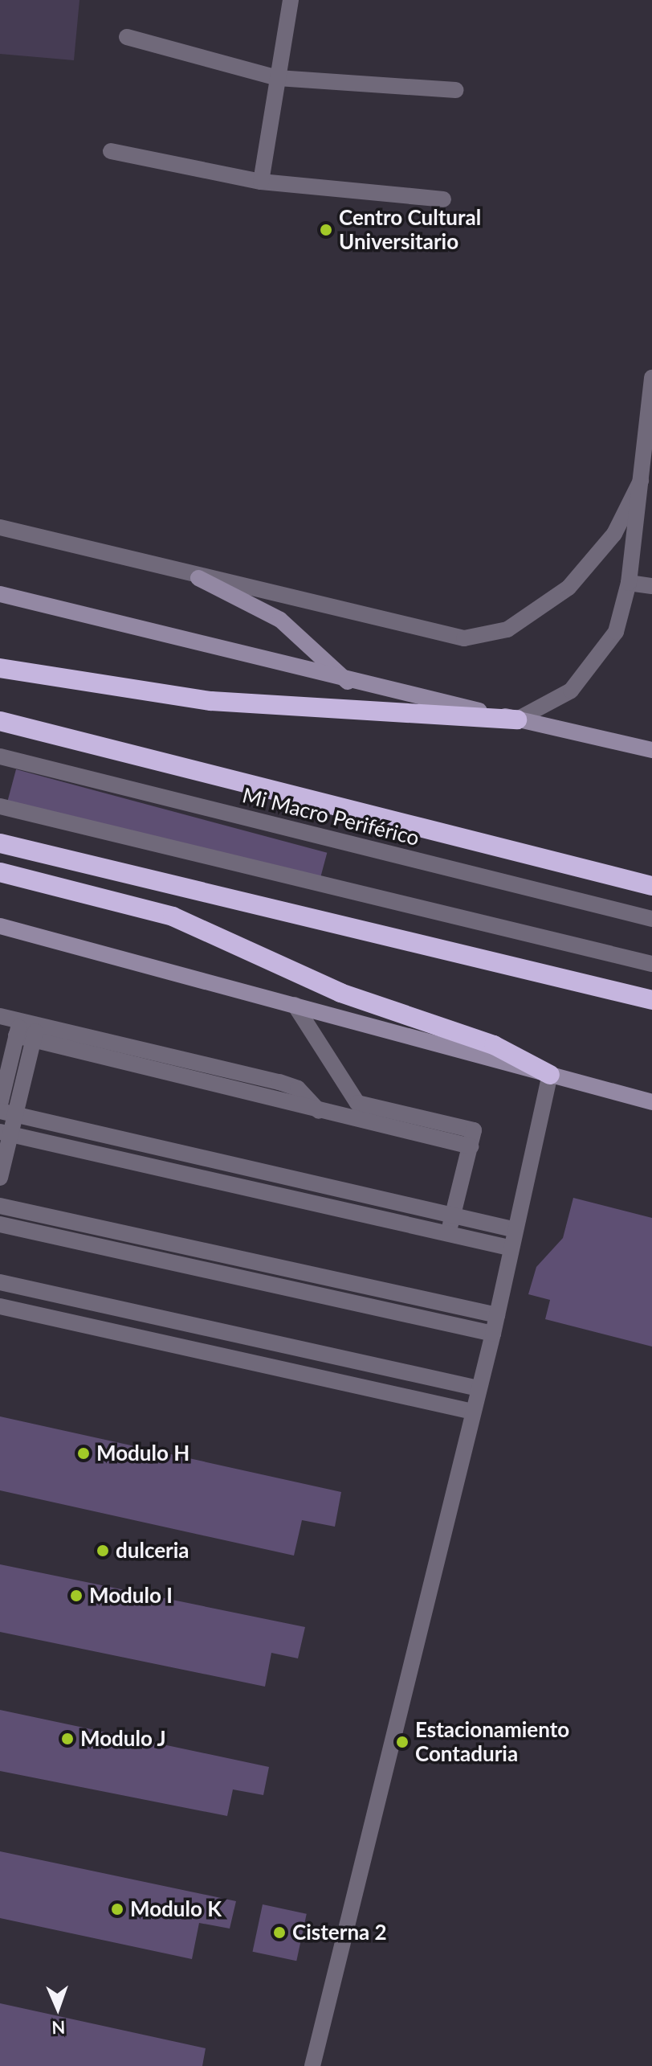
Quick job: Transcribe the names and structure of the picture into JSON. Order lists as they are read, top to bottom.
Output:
{
  "streets": {
    "street": ["Mi Macro Periférico"]
  },
  "places": [
    "Centro Cultural Universitario",
    "Modulo H",
    "dulceria",
    "Modulo I",
    "Modulo J",
    "Estacionamiento Contaduria",
    "Modulo K",
    "Cisterna 2"
  ],
  "north": "bottom"
}
